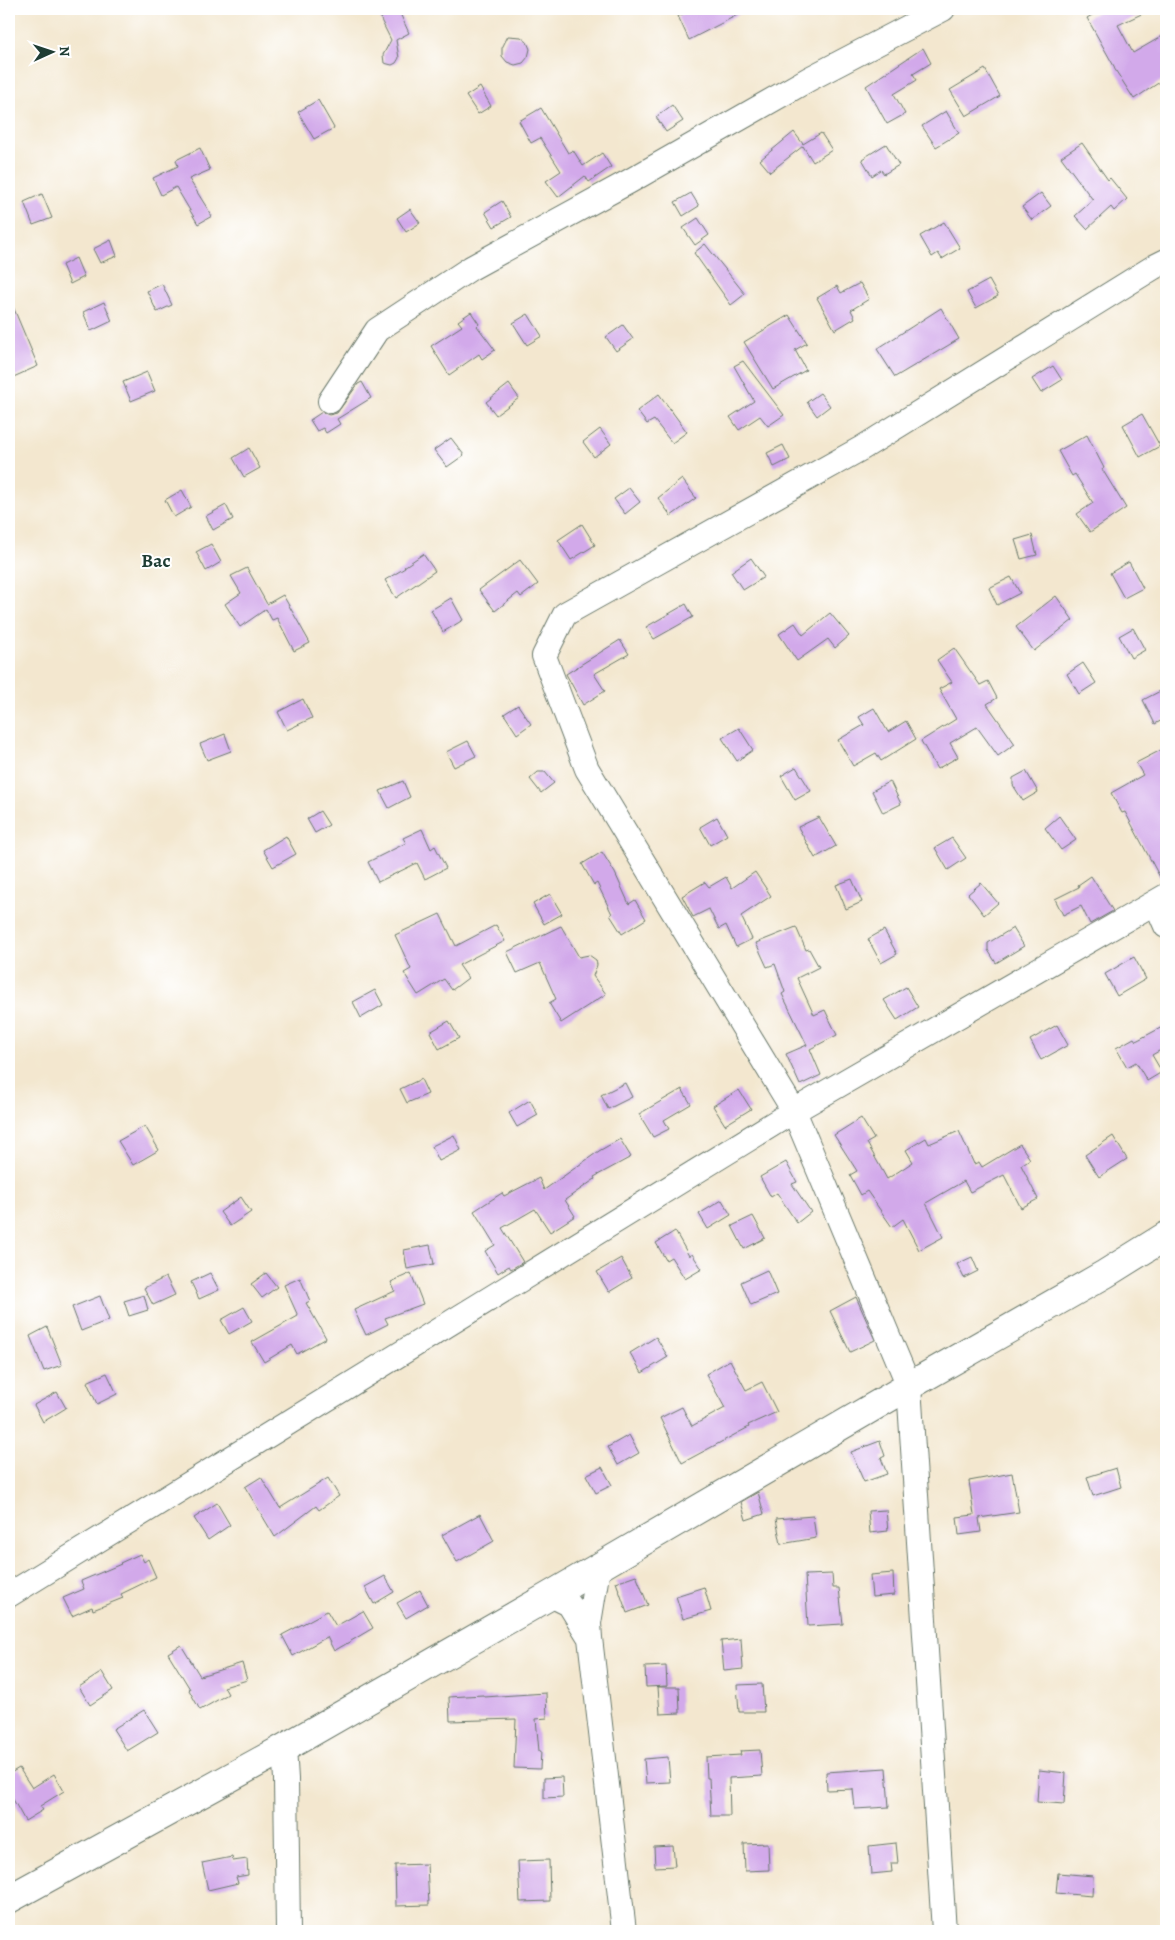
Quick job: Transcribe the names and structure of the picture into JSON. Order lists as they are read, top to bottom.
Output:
{
  "districts": ["Bac"],
  "north": "right"
}
